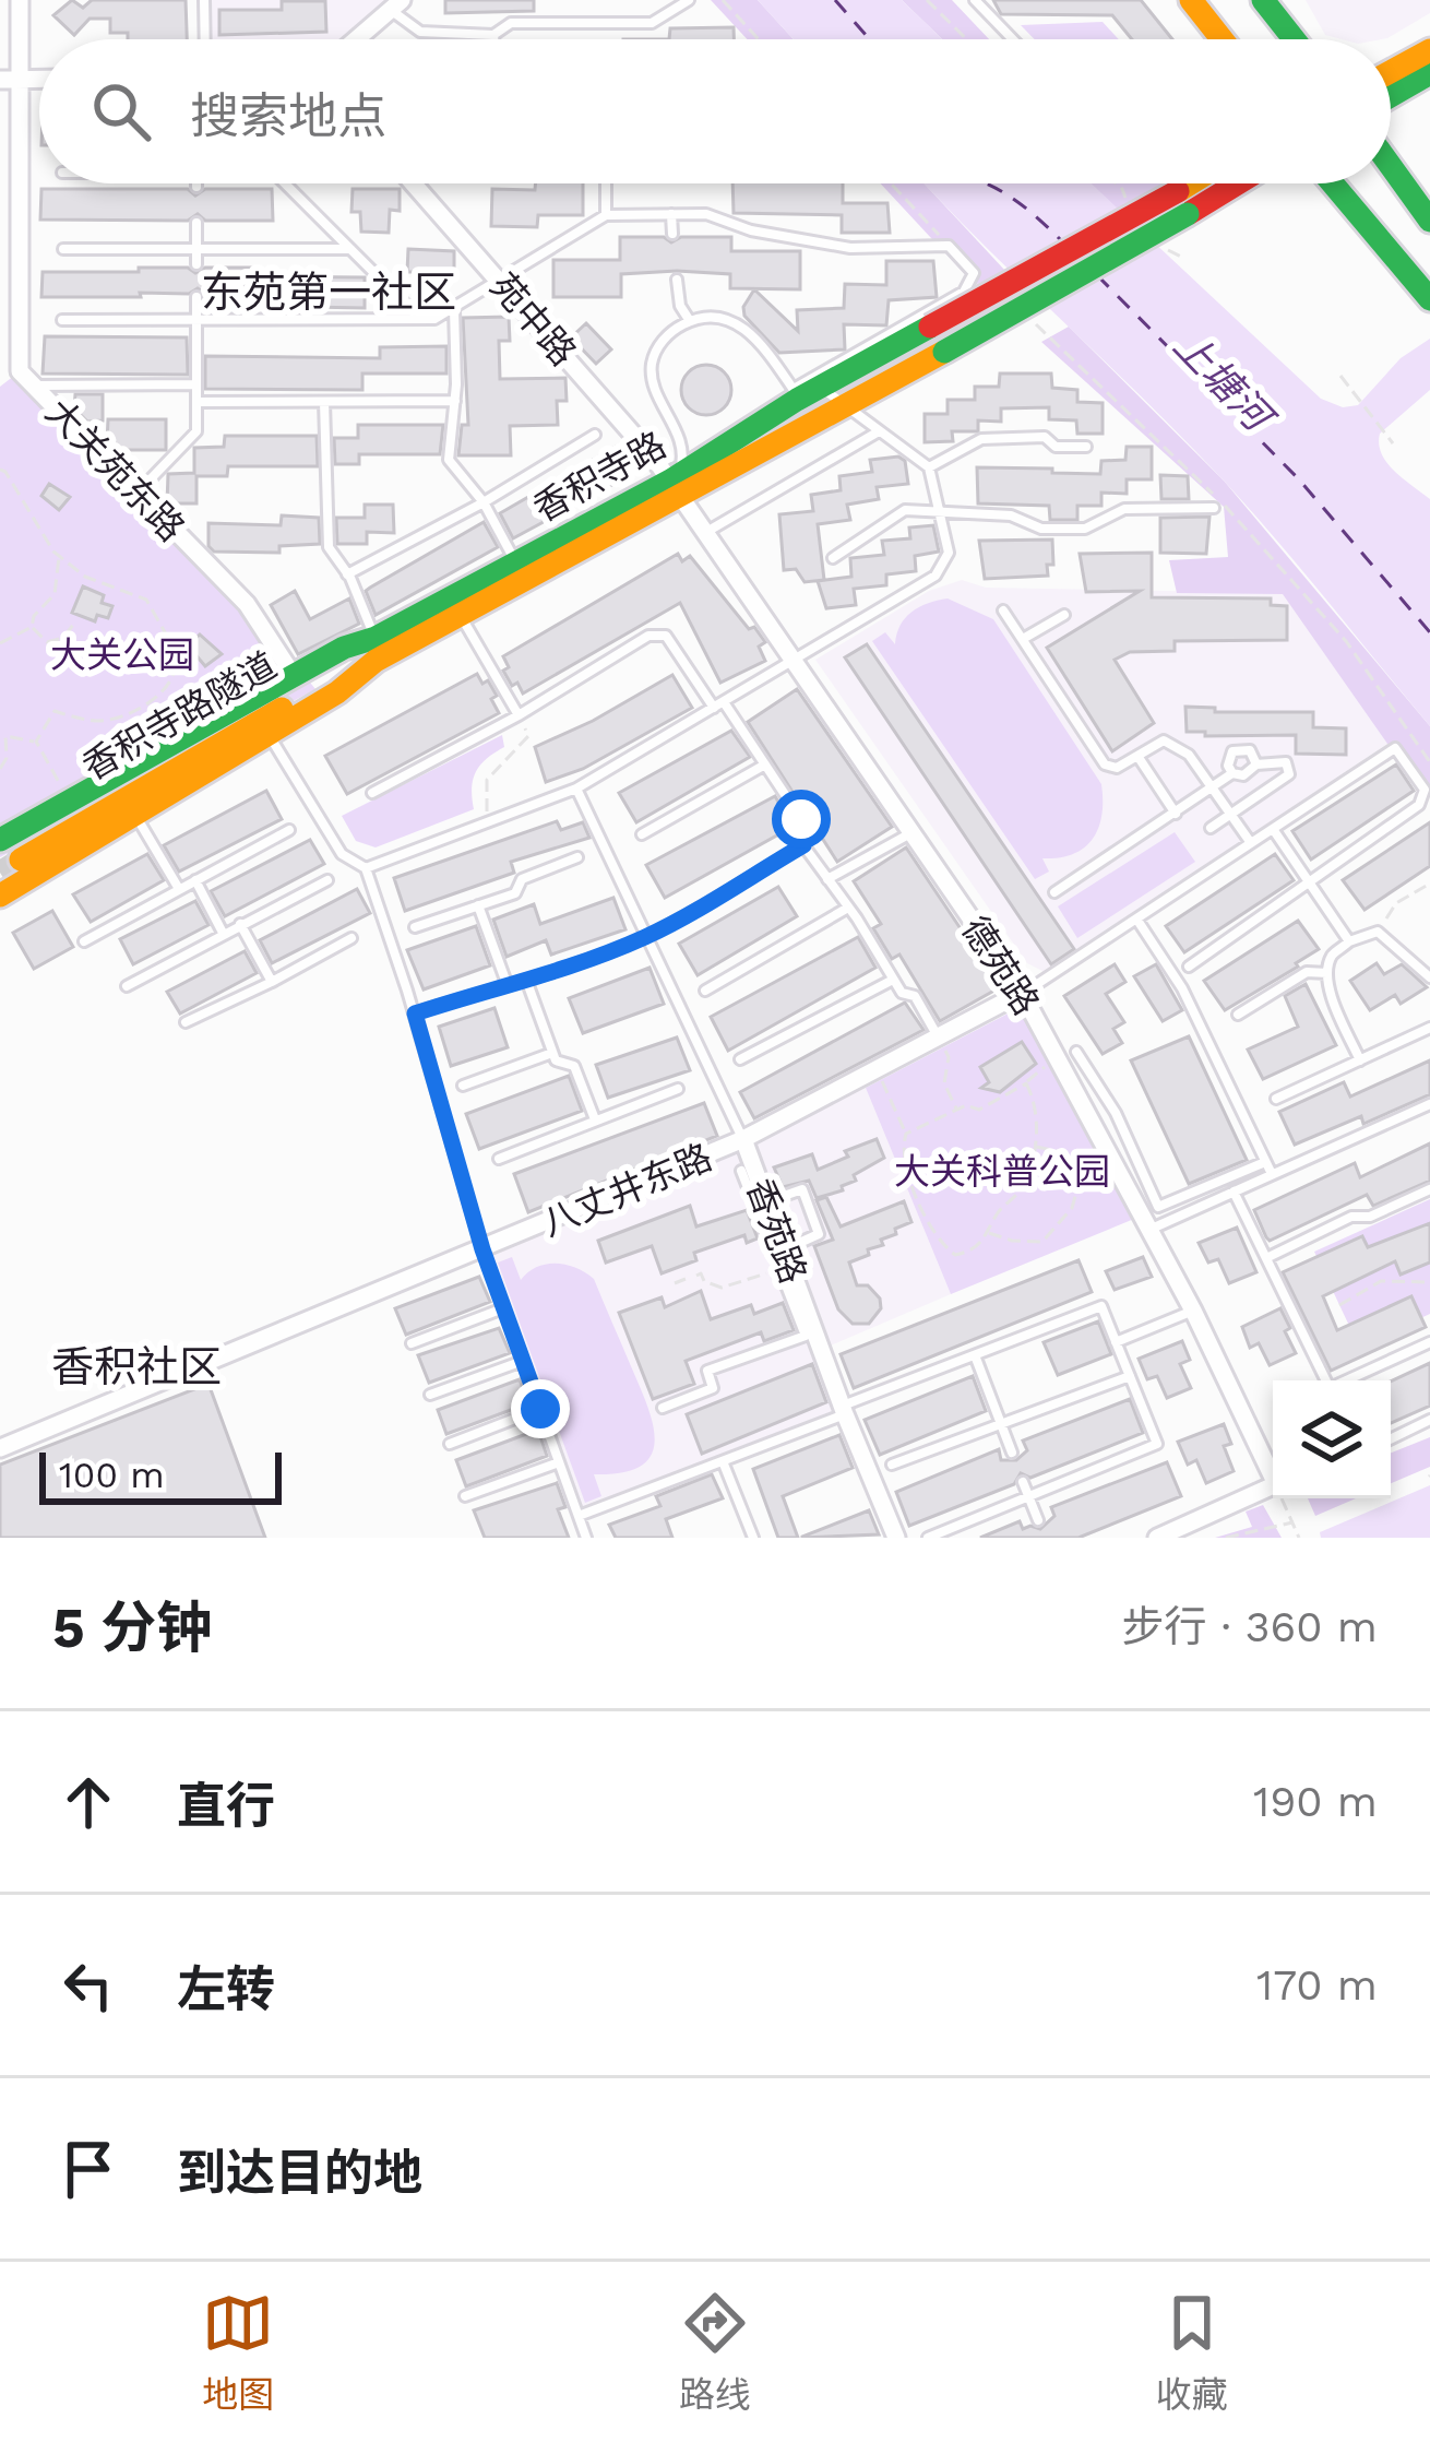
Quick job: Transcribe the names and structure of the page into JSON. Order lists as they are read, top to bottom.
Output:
{
  "streets": {
    "main road": ["香积寺路", "香积寺路隧道"],
    "street": [
      "苑中路",
      "大关苑东路",
      "德苑路",
      "八丈井东路",
      "香苑路"
    ]
  },
  "crossings": [
    ["苑中路", "香积寺路"],
    ["苑中路", "德苑路"],
    ["大关苑东路", "香积寺路"],
    ["香积寺路", "香积寺路隧道"],
    ["香积寺路", "德苑路"],
    ["德苑路", "八丈井东路"],
    ["八丈井东路", "香苑路"]
  ],
  "districts": ["东苑第一社区", "香积社区"],
  "water": ["上塘河"],
  "parks": ["大关公园", "大关科普公园"],
  "scale_bar": "100 m",
  "page": {
    "search": "搜索地点",
    "scale": "100 m",
    "heading": ["5 分钟", "步行 · 360 m"],
    "list": [
      ["直行", "190 m"],
      ["左转", "170 m"],
      "到达目的地"
    ],
    "nav": ["地图", "路线", "收藏"]
  }
}
